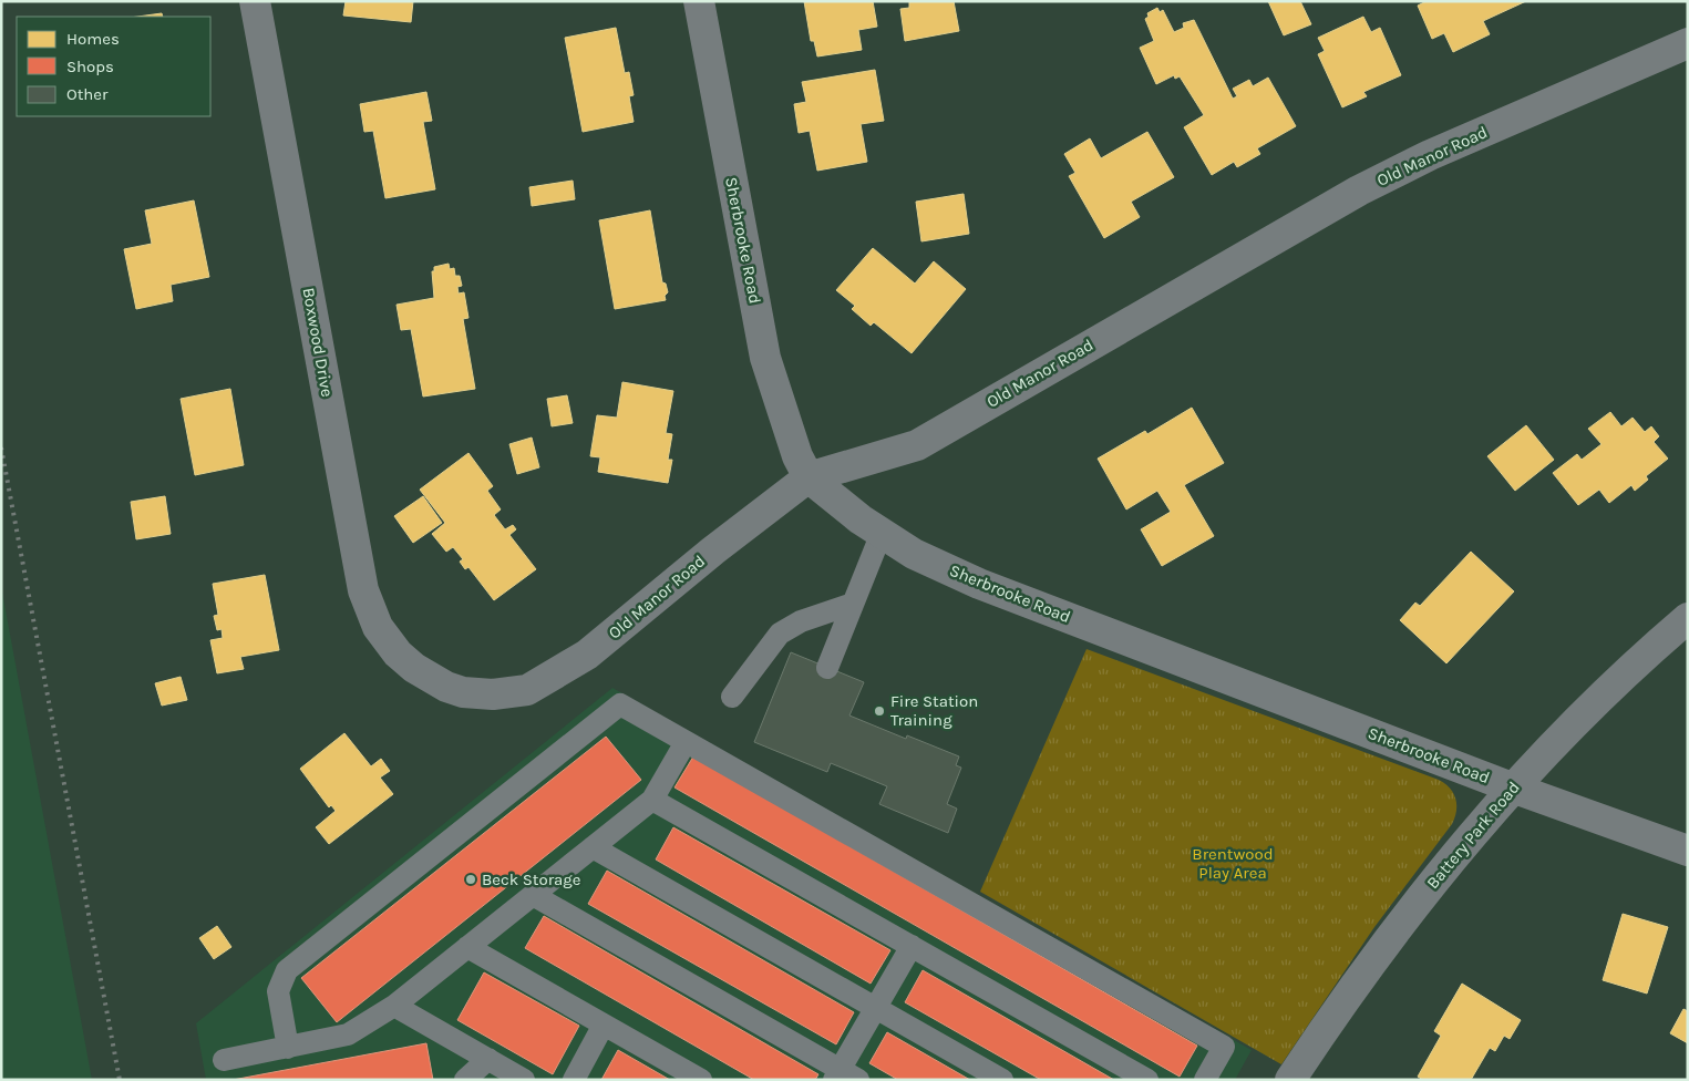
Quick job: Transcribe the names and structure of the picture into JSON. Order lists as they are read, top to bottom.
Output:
{
  "streets": {
    "street": [
      "Old Manor Road",
      "Sherbrooke Road",
      "Boxwood Drive",
      "Battery Park Road"
    ]
  },
  "crossings": [
    ["Old Manor Road", "Sherbrooke Road"],
    ["Old Manor Road", "Boxwood Drive"],
    ["Sherbrooke Road", "Battery Park Road"]
  ],
  "parks": ["Brentwood Play Area"],
  "places": ["Fire Station Training", "Beck Storage"],
  "legend": ["Homes", "Shops", "Other"]
}
